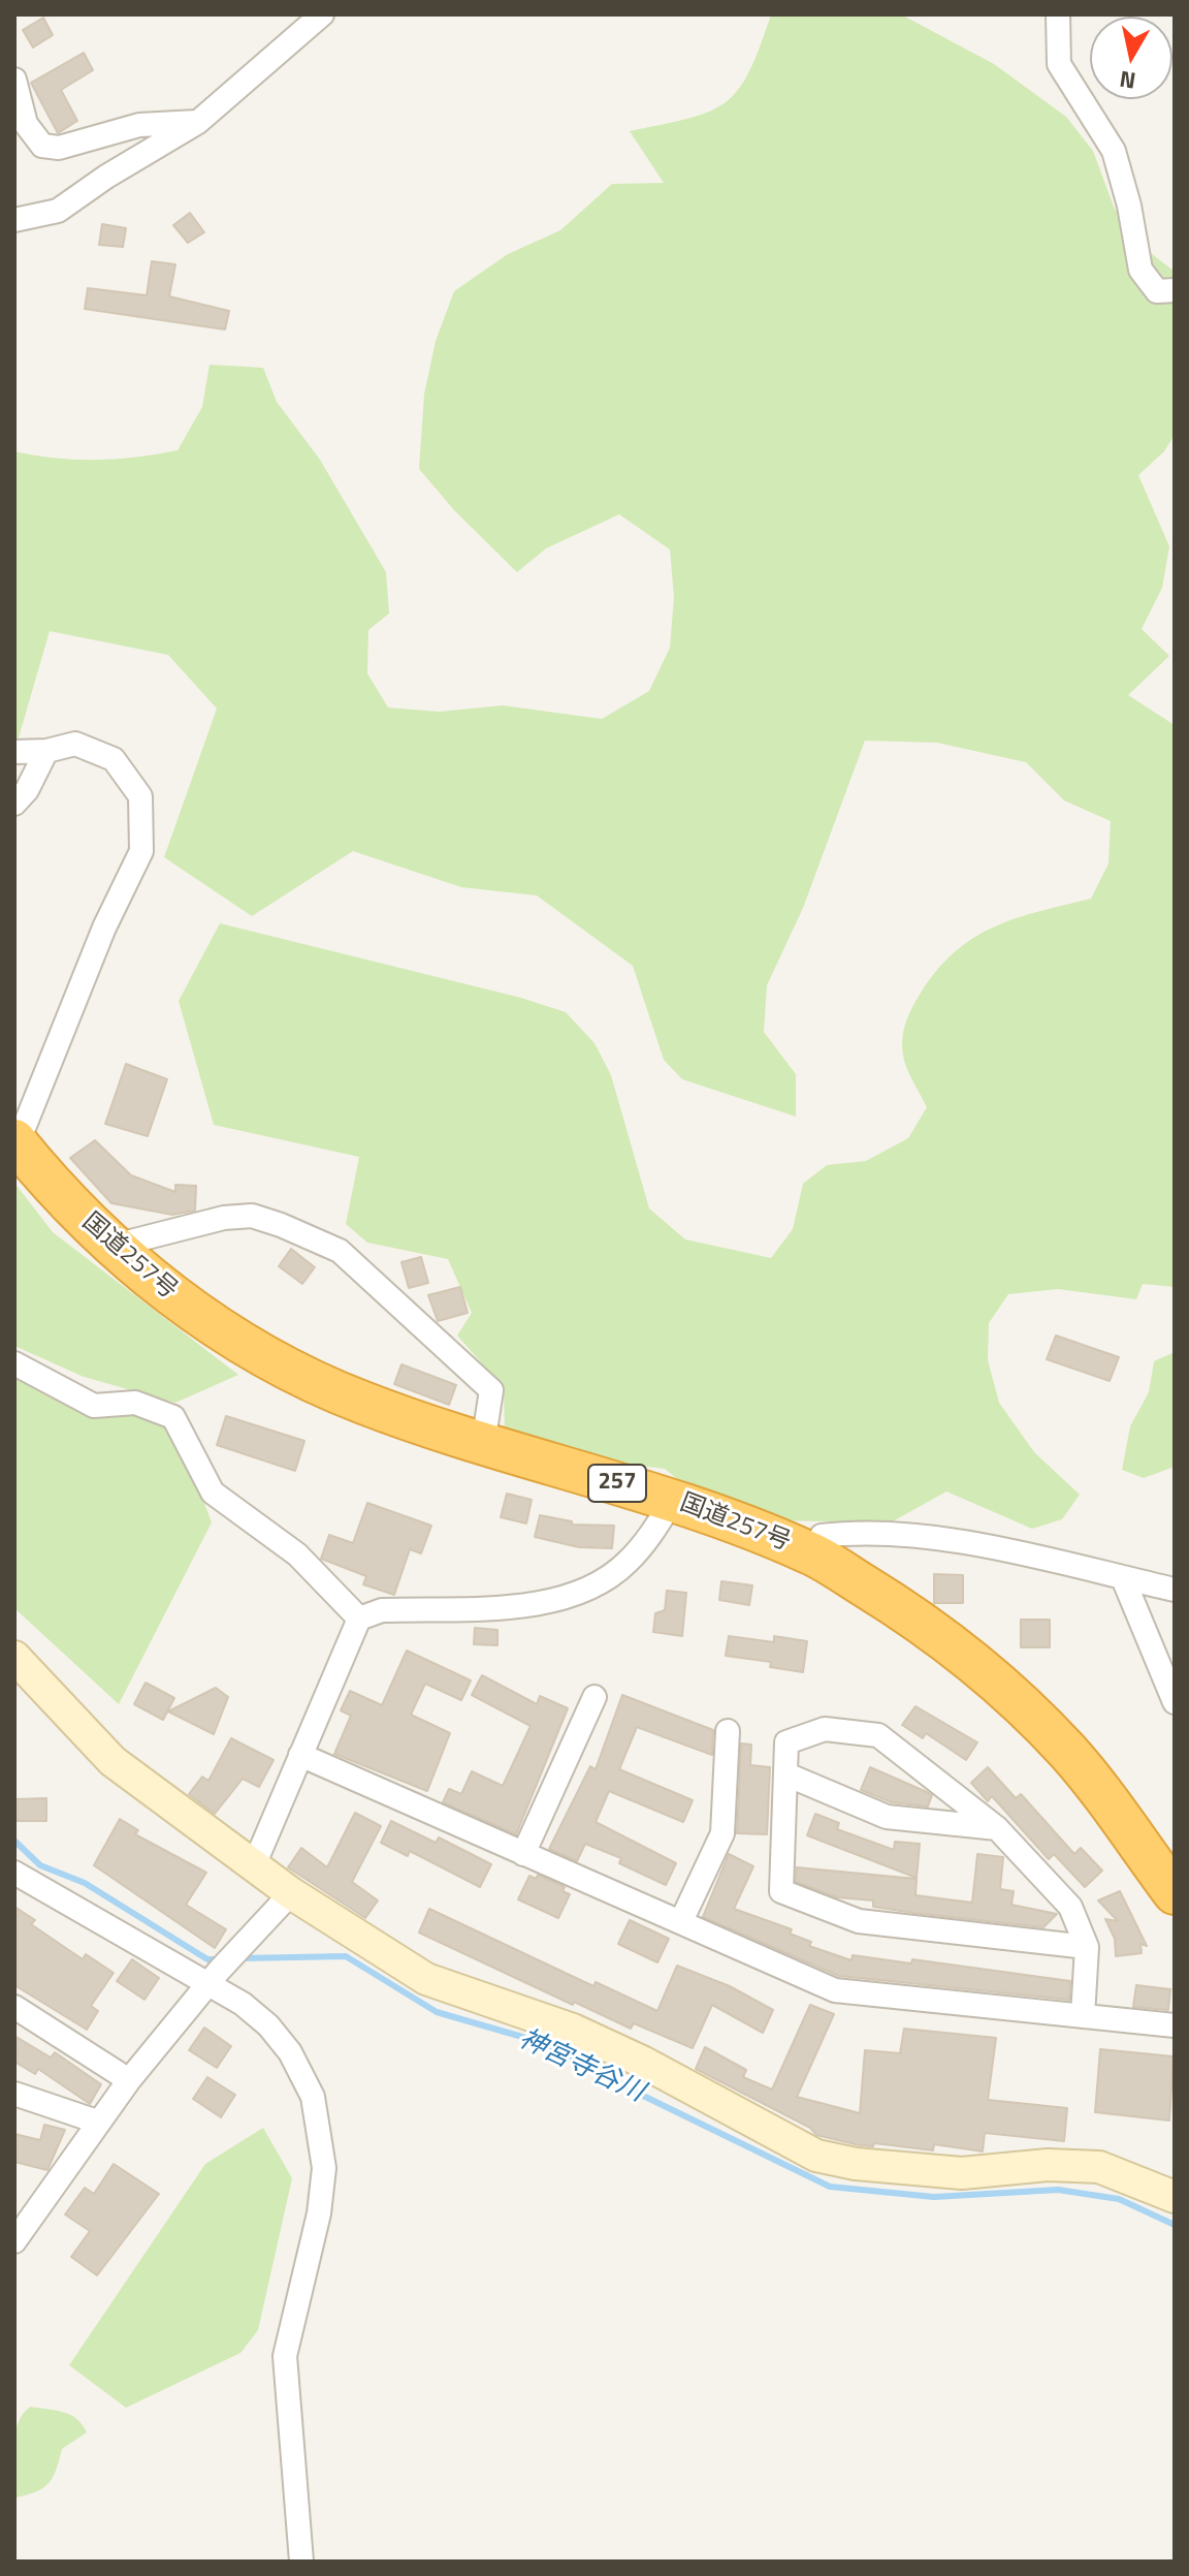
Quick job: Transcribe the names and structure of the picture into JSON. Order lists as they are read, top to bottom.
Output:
{
  "streets": {
    "highway": ["国道257号", "257"]
  },
  "water": ["神宮寺谷川"],
  "north": "bottom"
}
